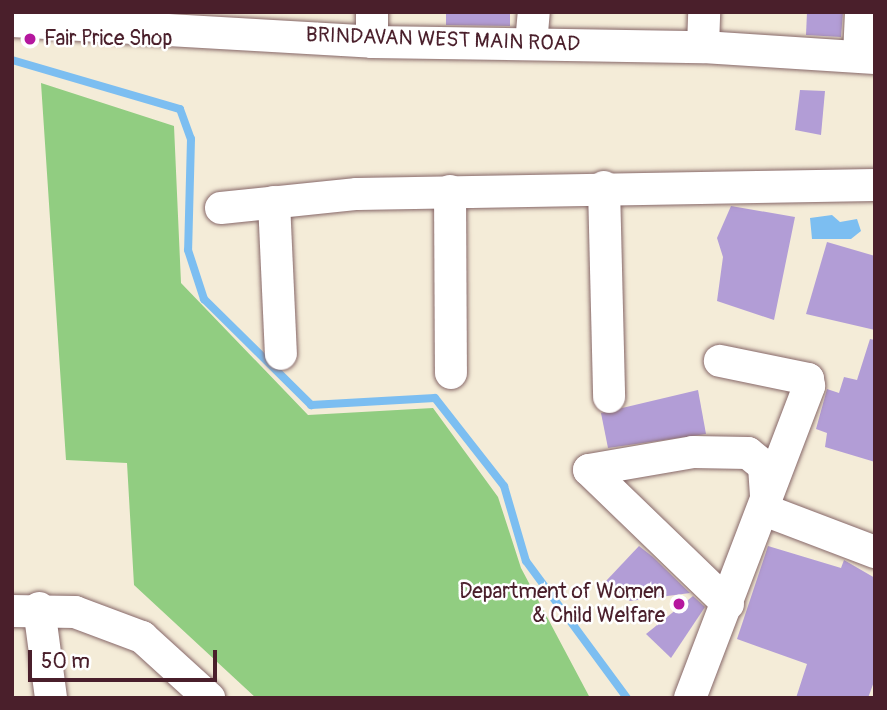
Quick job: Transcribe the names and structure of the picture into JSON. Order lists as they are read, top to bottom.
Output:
{
  "streets": {
    "street": ["BRINDAVAN WEST MAIN ROAD"]
  },
  "places": ["Fair Price Shop", "Department of Women & Child Welfare"],
  "scale_bar": "50 m"
}
